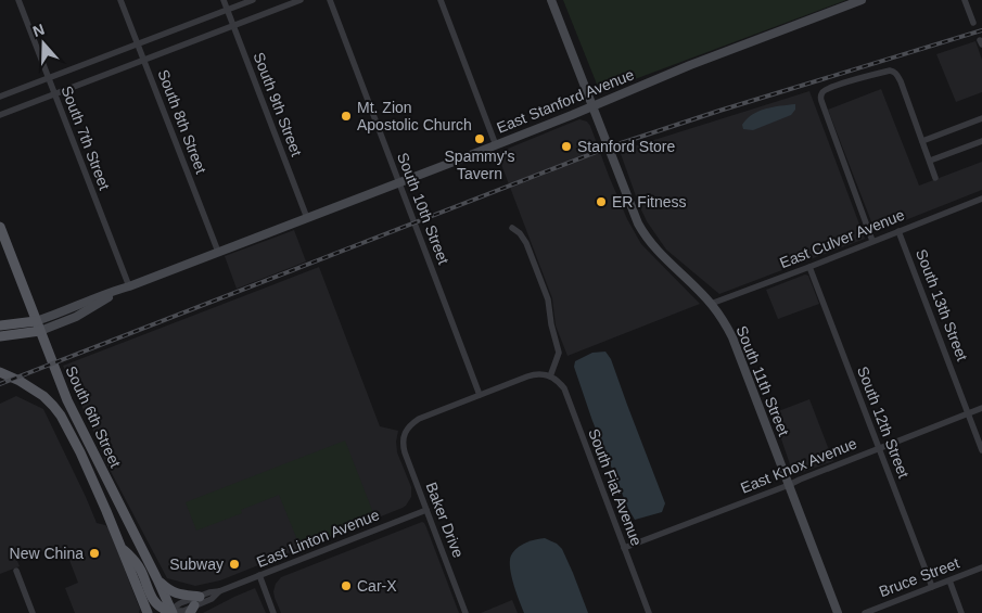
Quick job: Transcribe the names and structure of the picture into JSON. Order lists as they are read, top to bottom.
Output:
{
  "streets": {
    "main road": ["East Stanford Avenue", "South 11th Street", "South 6th Street"],
    "street": [
      "South 9th Street",
      "South 8th Street",
      "South 7th Street",
      "South 10th Street",
      "East Culver Avenue",
      "South 13th Street",
      "South 12th Street",
      "East Knox Avenue",
      "South Fiat Avenue",
      "Baker Drive",
      "East Linton Avenue",
      "Bruce Street"
    ]
  },
  "crossings": [
    ["East Stanford Avenue", "South 9th Street"],
    ["East Stanford Avenue", "South 8th Street"],
    ["East Stanford Avenue", "South 7th Street"],
    ["East Stanford Avenue", "South 10th Street"],
    ["East Stanford Avenue", "South 11th Street"],
    ["East Stanford Avenue", "South 6th Street"],
    ["South 10th Street", "Baker Drive"],
    ["East Culver Avenue", "South 13th Street"],
    ["East Culver Avenue", "South 11th Street"],
    ["East Culver Avenue", "South 12th Street"],
    ["South 13th Street", "East Knox Avenue"],
    ["South 11th Street", "East Knox Avenue"],
    ["South 6th Street", "East Linton Avenue"],
    ["South 12th Street", "East Knox Avenue"],
    ["South 12th Street", "Bruce Street"],
    ["East Knox Avenue", "South Fiat Avenue"],
    ["Baker Drive", "East Linton Avenue"]
  ],
  "places": [
    "Mt. Zion Apostolic Church",
    "Spammy's Tavern",
    "Stanford Store",
    "ER Fitness",
    "New China",
    "Subway",
    "Car-X"
  ],
  "north": "top"
}
